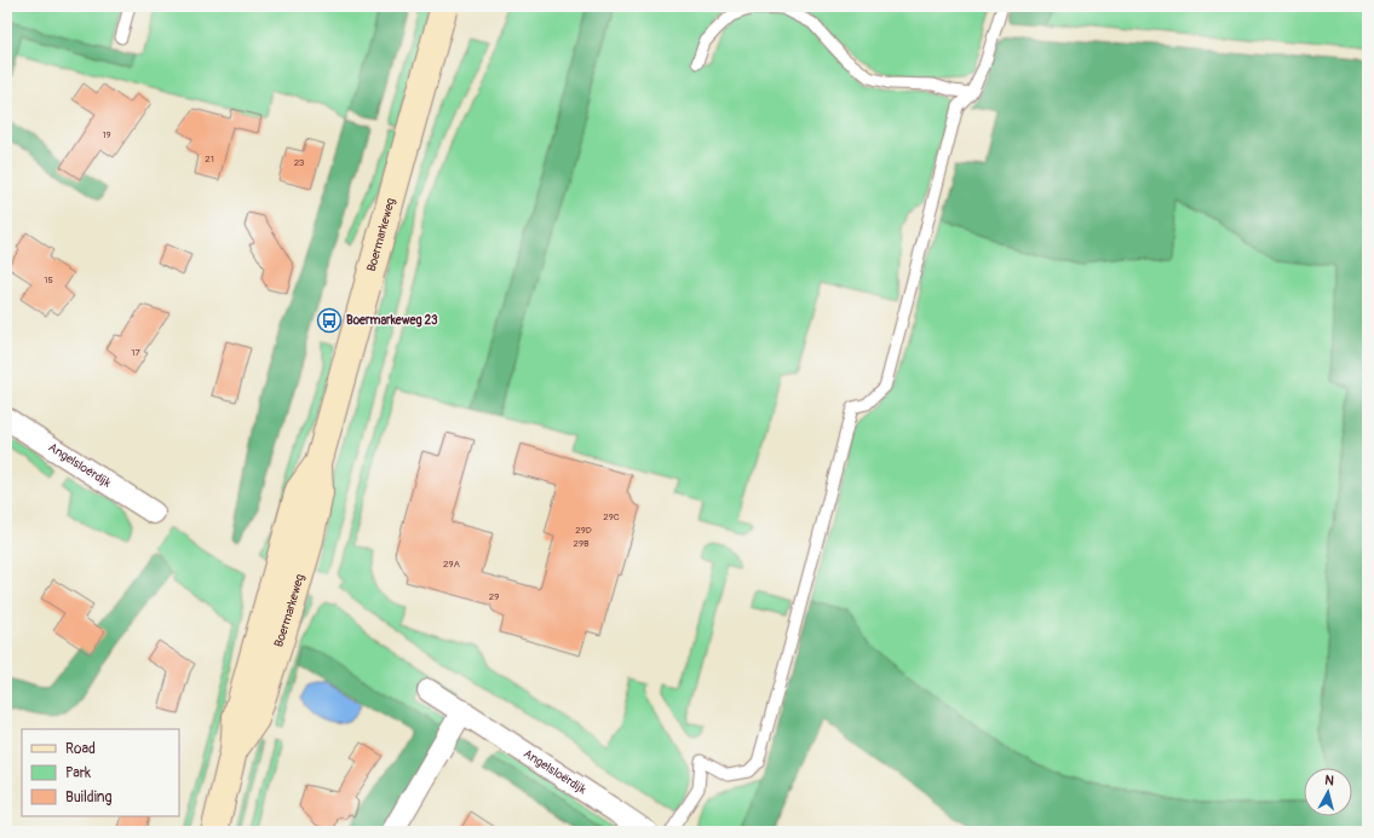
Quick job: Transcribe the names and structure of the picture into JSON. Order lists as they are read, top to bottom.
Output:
{
  "streets": {
    "street": ["Boermarkeweg", "Angelsloërdijk"]
  },
  "places": {
    "bus stop": ["Boermarkeweg 23"]
  },
  "house_numbers": [
    "19",
    "21",
    "23",
    "15",
    "17",
    "29C",
    "29D",
    "29B",
    "29A",
    "29"
  ],
  "legend": ["Road", "Park", "Building"],
  "north": "top"
}
